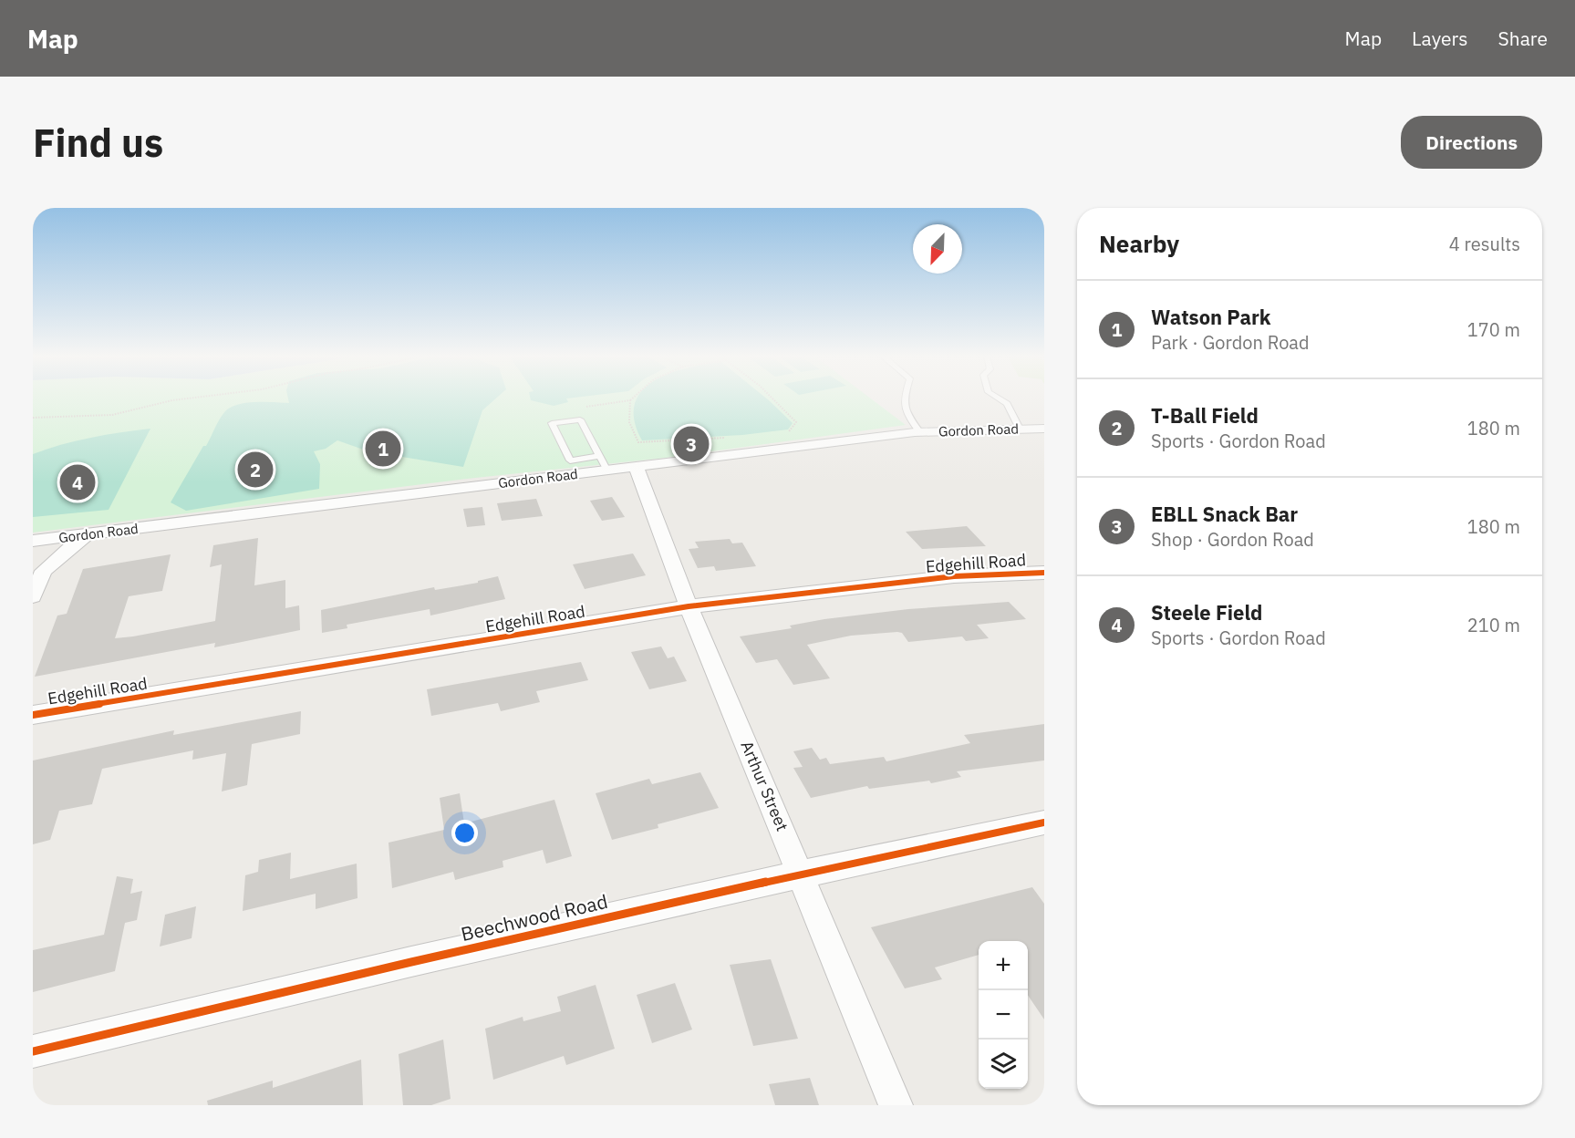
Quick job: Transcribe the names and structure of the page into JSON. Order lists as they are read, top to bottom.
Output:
{
  "streets": {
    "street": [
      "Gordon Road",
      "Edgehill Road",
      "Arthur Street",
      "Beechwood Road"
    ]
  },
  "crossings": [
    ["Gordon Road", "Arthur Street"],
    ["Edgehill Road", "Arthur Street"],
    ["Arthur Street", "Beechwood Road"]
  ],
  "north": "bottom left",
  "page": {
    "header": "Map",
    "nav": ["Map", "Layers", "Share"],
    "buttons": "Directions",
    "title": "Find us",
    "heading": ["Nearby", "4 results"],
    "list": [
      {
        "mark": "1",
        "name": "Watson Park",
        "note": "Park · Gordon Road",
        "value": "170 m"
      },
      {
        "mark": "2",
        "name": "T-Ball Field",
        "note": "Sports · Gordon Road",
        "value": "180 m"
      },
      {
        "mark": "3",
        "name": "EBLL Snack Bar",
        "note": "Shop · Gordon Road",
        "value": "180 m"
      },
      {
        "mark": "4",
        "name": "Steele Field",
        "note": "Sports · Gordon Road",
        "value": "210 m"
      }
    ],
    "pins": [
      "3",
      "1",
      "2",
      "4"
    ],
    "map_buttons": ["+", "−"]
  }
}
